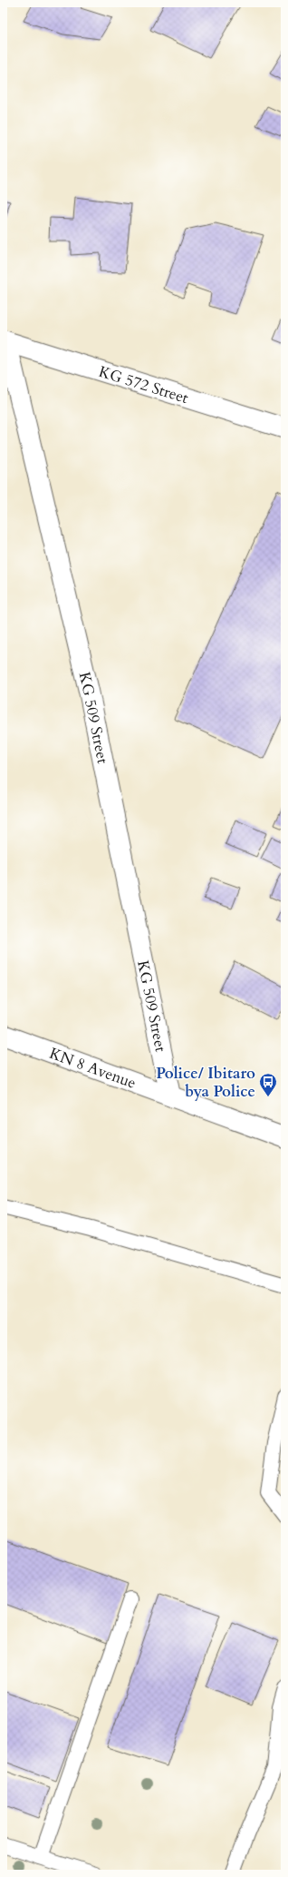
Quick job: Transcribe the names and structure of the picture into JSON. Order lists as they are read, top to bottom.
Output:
{
  "streets": {
    "street": ["KG 572 Street", "KG 509 Street", "KN 8 Avenue"]
  },
  "crossings": [
    ["KG 572 Street", "KG 509 Street"],
    ["KG 509 Street", "KN 8 Avenue"]
  ],
  "places": {
    "bus stop": ["Police/ Ibitaro bya Police"]
  }
}
